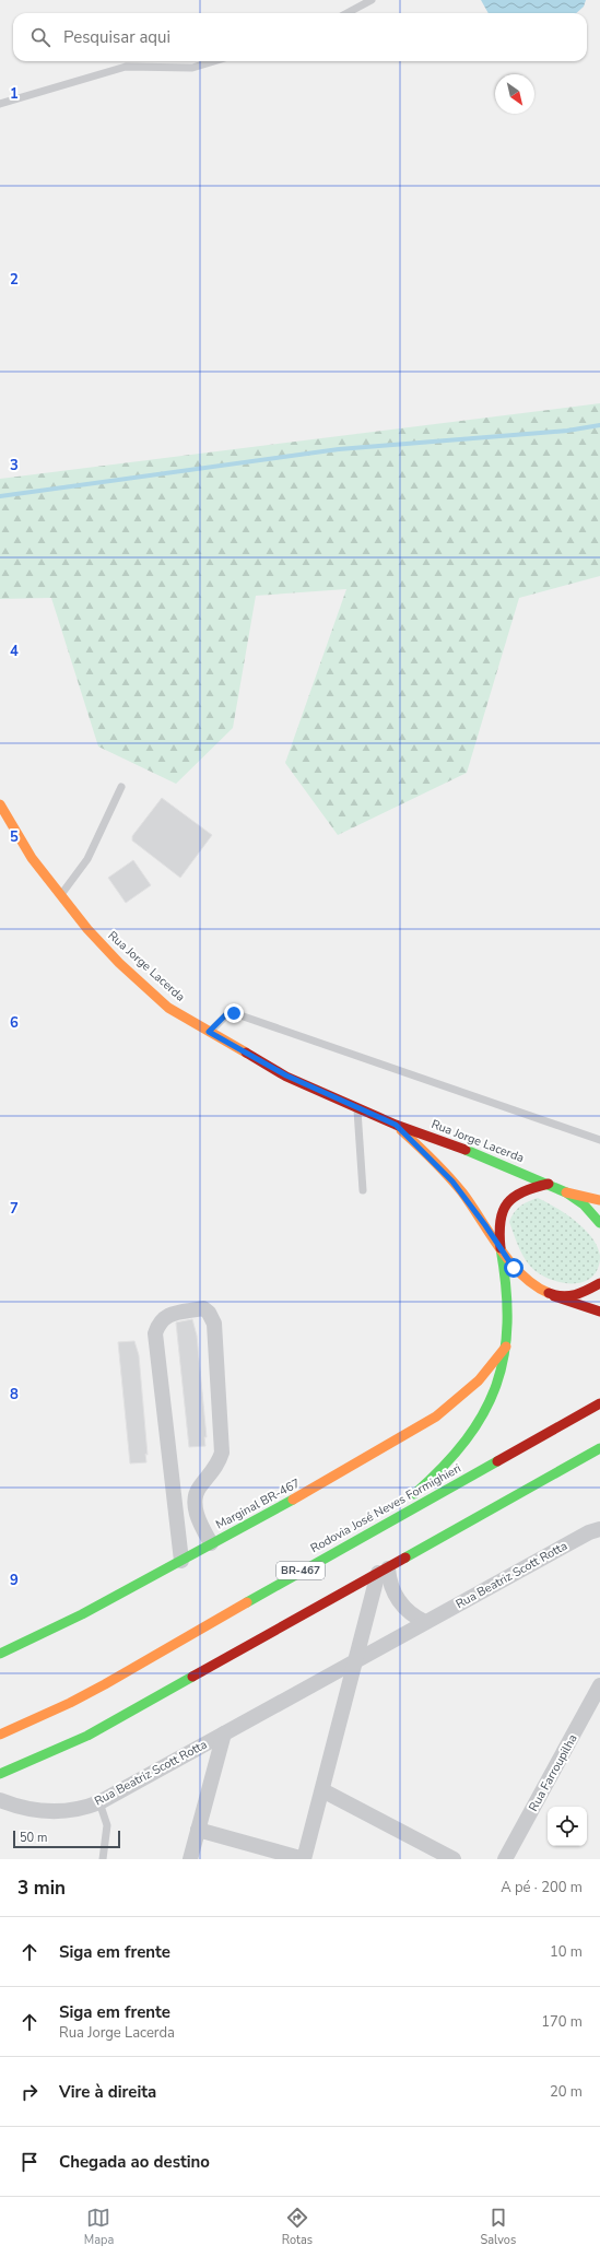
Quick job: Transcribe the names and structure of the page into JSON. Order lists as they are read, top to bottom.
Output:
{
  "streets": {
    "main road": [
      "Rua Jorge Lacerda",
      "Marginal BR-467",
      "Rodovia José Neves Formighieri",
      "BR-467"
    ],
    "street": ["Rua Beatriz Scott Rotta", "Rua Farroupilha"]
  },
  "scale_bar": "50 m",
  "north": "bottom right",
  "page": {
    "search": "Pesquisar aqui",
    "scale": "50 m",
    "heading": ["3 min", "A pé · 200 m"],
    "list": [
      ["Siga em frente", "10 m"],
      ["Siga em frente", "Rua Jorge Lacerda", "170 m"],
      ["Vire à direita", "20 m"],
      "Chegada ao destino"
    ],
    "nav": ["Mapa", "Rotas", "Salvos"]
  },
  "grid": {
    "rows": [
      "1",
      "2",
      "3",
      "4",
      "5",
      "6",
      "7",
      "8",
      "9"
    ]
  }
}
